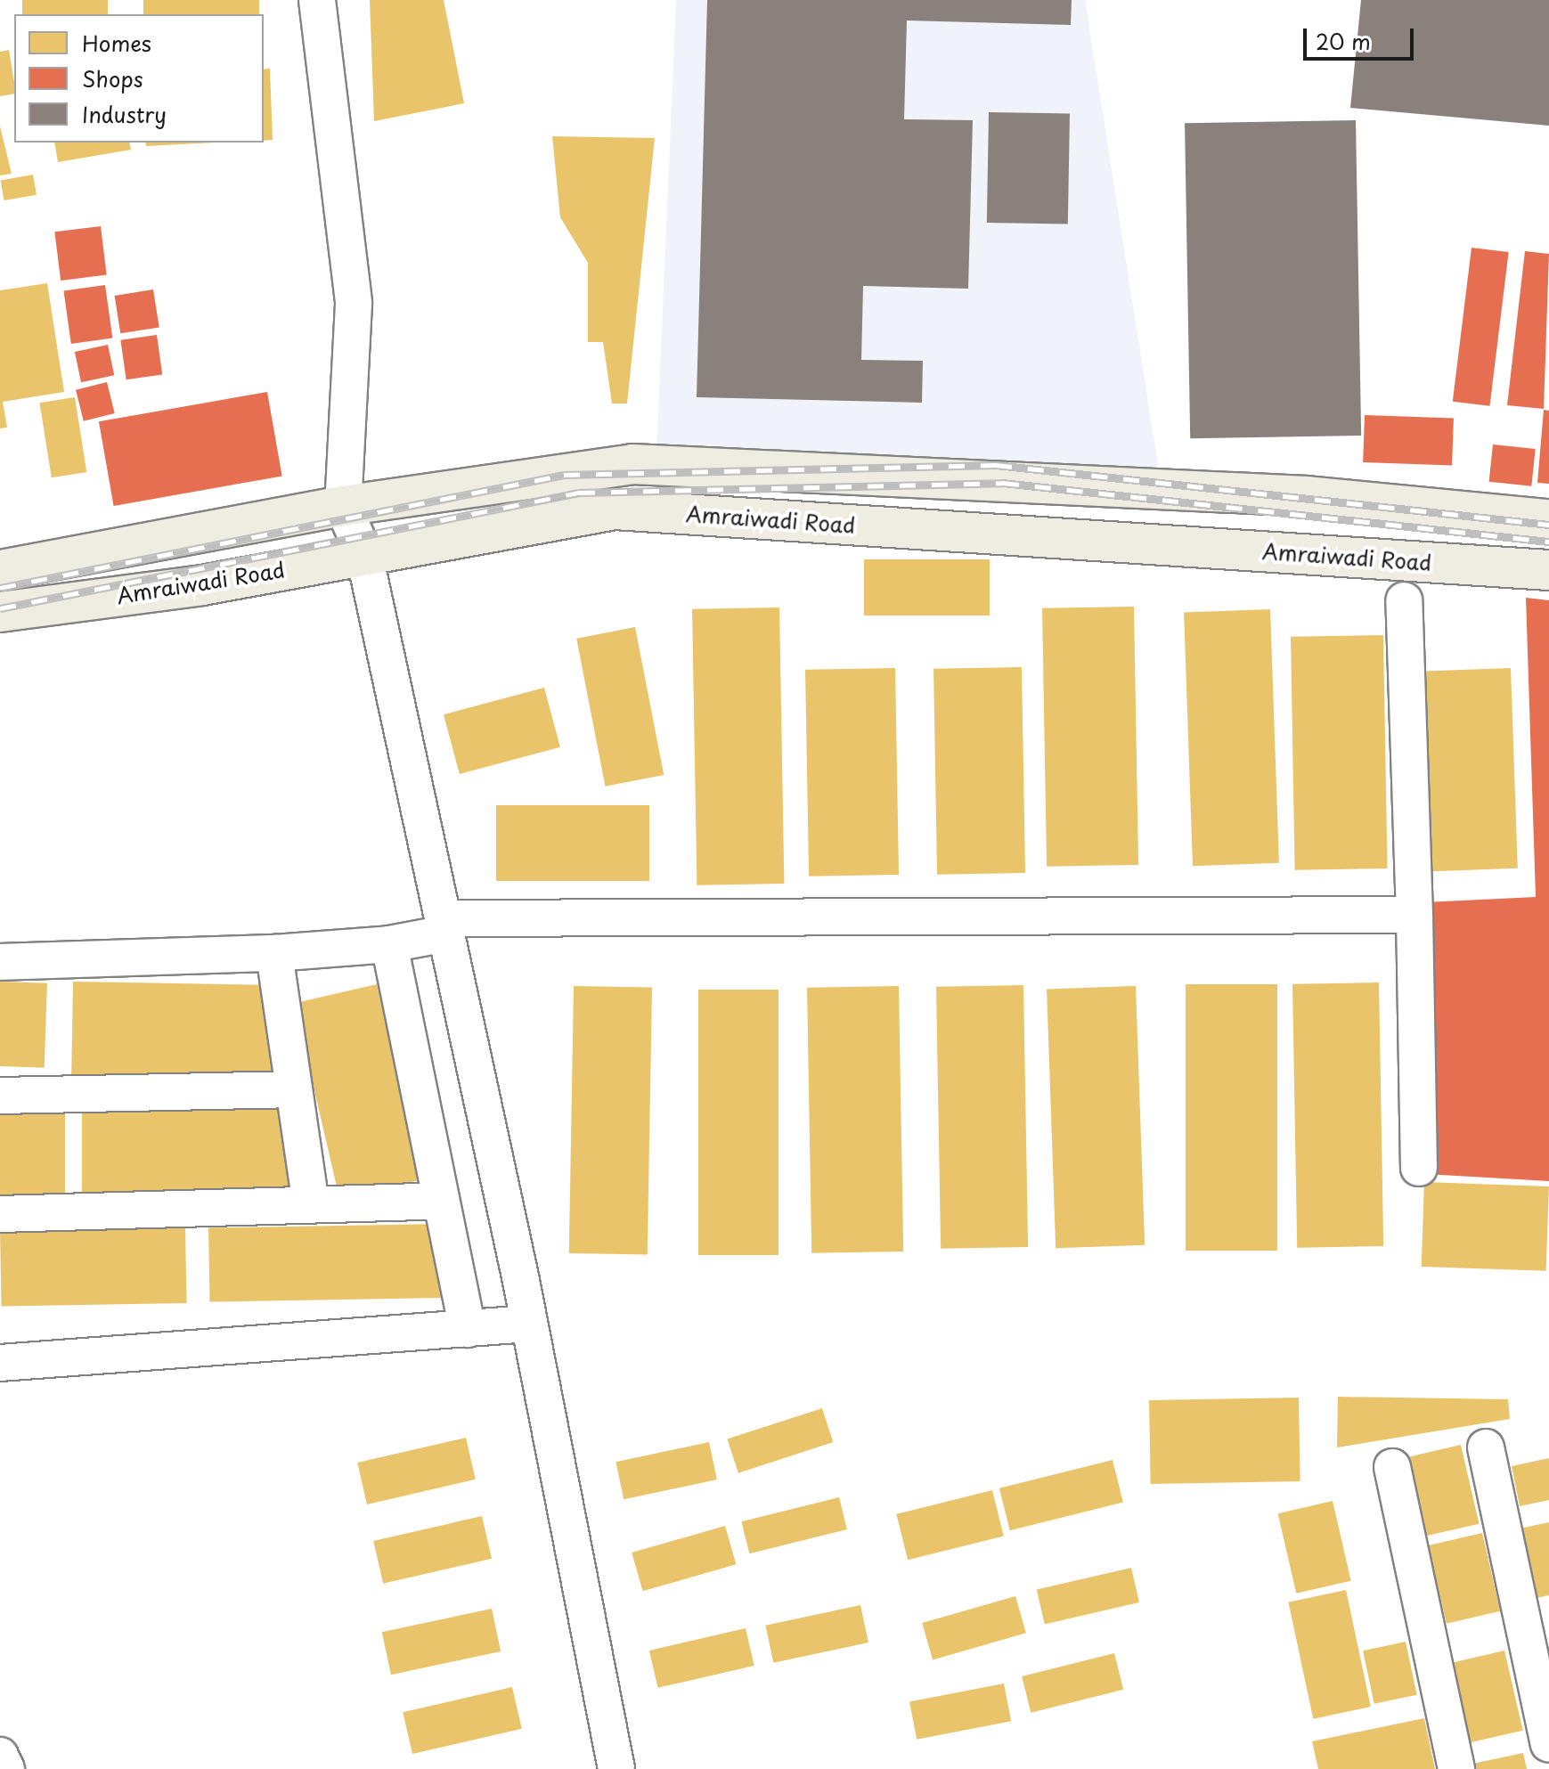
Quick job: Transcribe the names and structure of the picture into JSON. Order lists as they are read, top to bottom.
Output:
{
  "streets": {
    "main road": ["Amraiwadi Road"]
  },
  "legend": ["Homes", "Shops", "Industry"],
  "scale_bar": "20 m"
}
